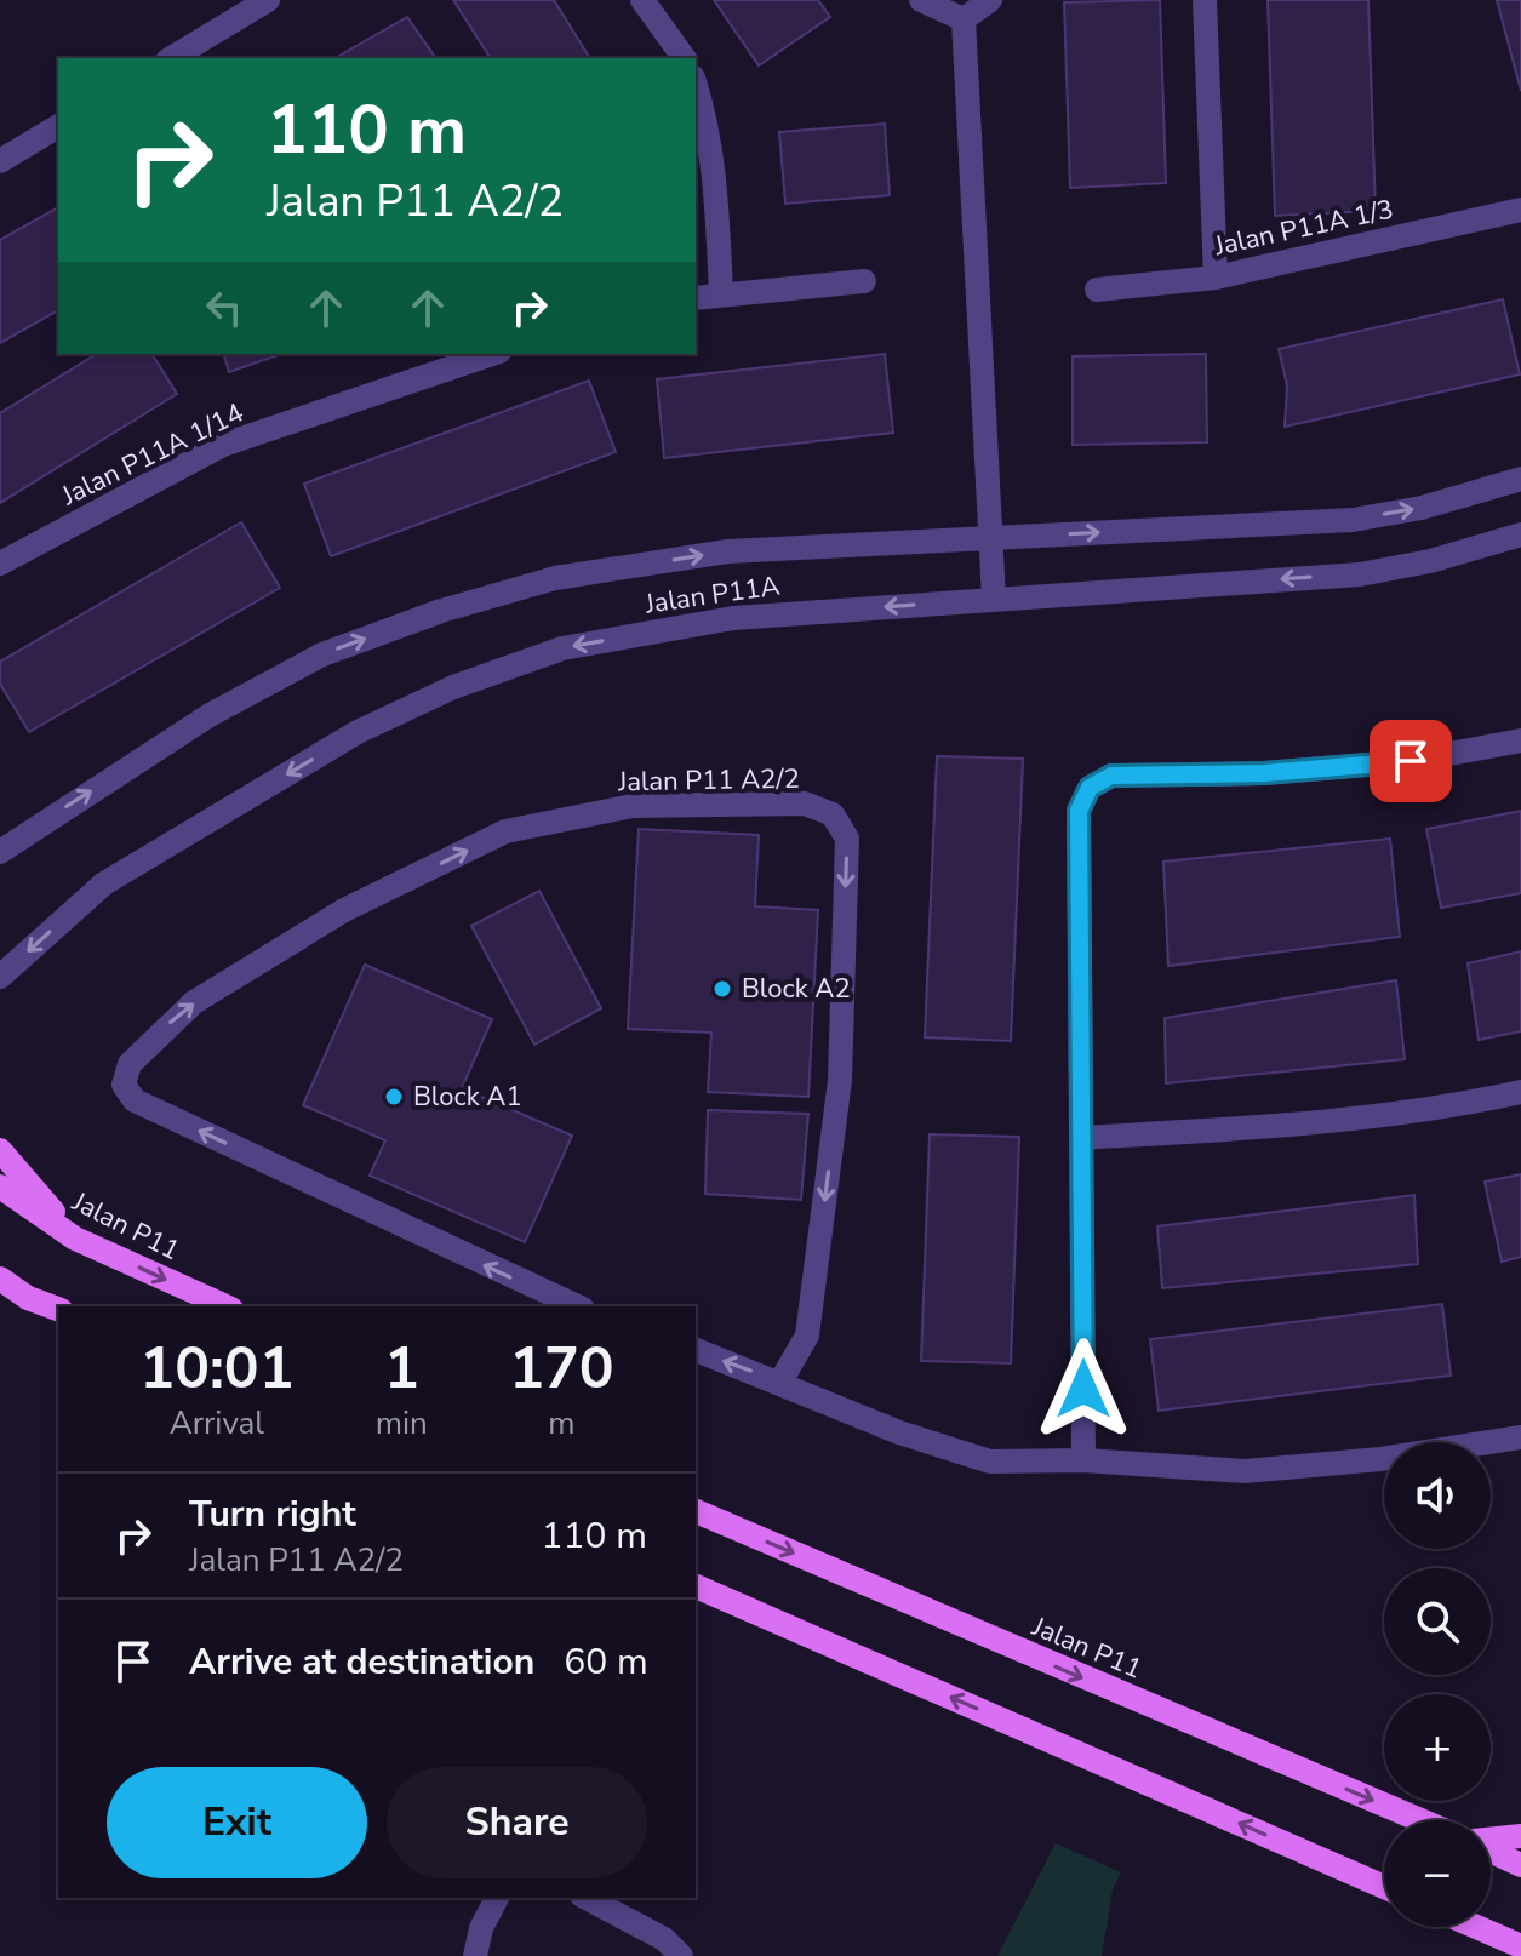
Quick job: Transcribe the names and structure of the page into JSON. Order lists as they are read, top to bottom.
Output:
{
  "streets": {
    "main road": ["Jalan P11"],
    "street": [
      "Jalan P11A 1/3",
      "Jalan P11A 1/14",
      "Jalan P11A",
      "Jalan P11 A2/2"
    ]
  },
  "places": ["Block A2", "Block A1"],
  "page": {
    "turn": ["110 m", "Jalan P11 A2/2"],
    "eta": [
      "10:01",
      "Arrival",
      "1",
      "min",
      "170",
      "m"
    ],
    "map_buttons": ["+", "−"],
    "list": [
      {
        "name": "Turn right",
        "note": "Jalan P11 A2/2",
        "value": "110 m"
      },
      {
        "name": "Arrive at destination",
        "value": "60 m"
      }
    ],
    "buttons": ["Exit", "Share"]
  }
}
